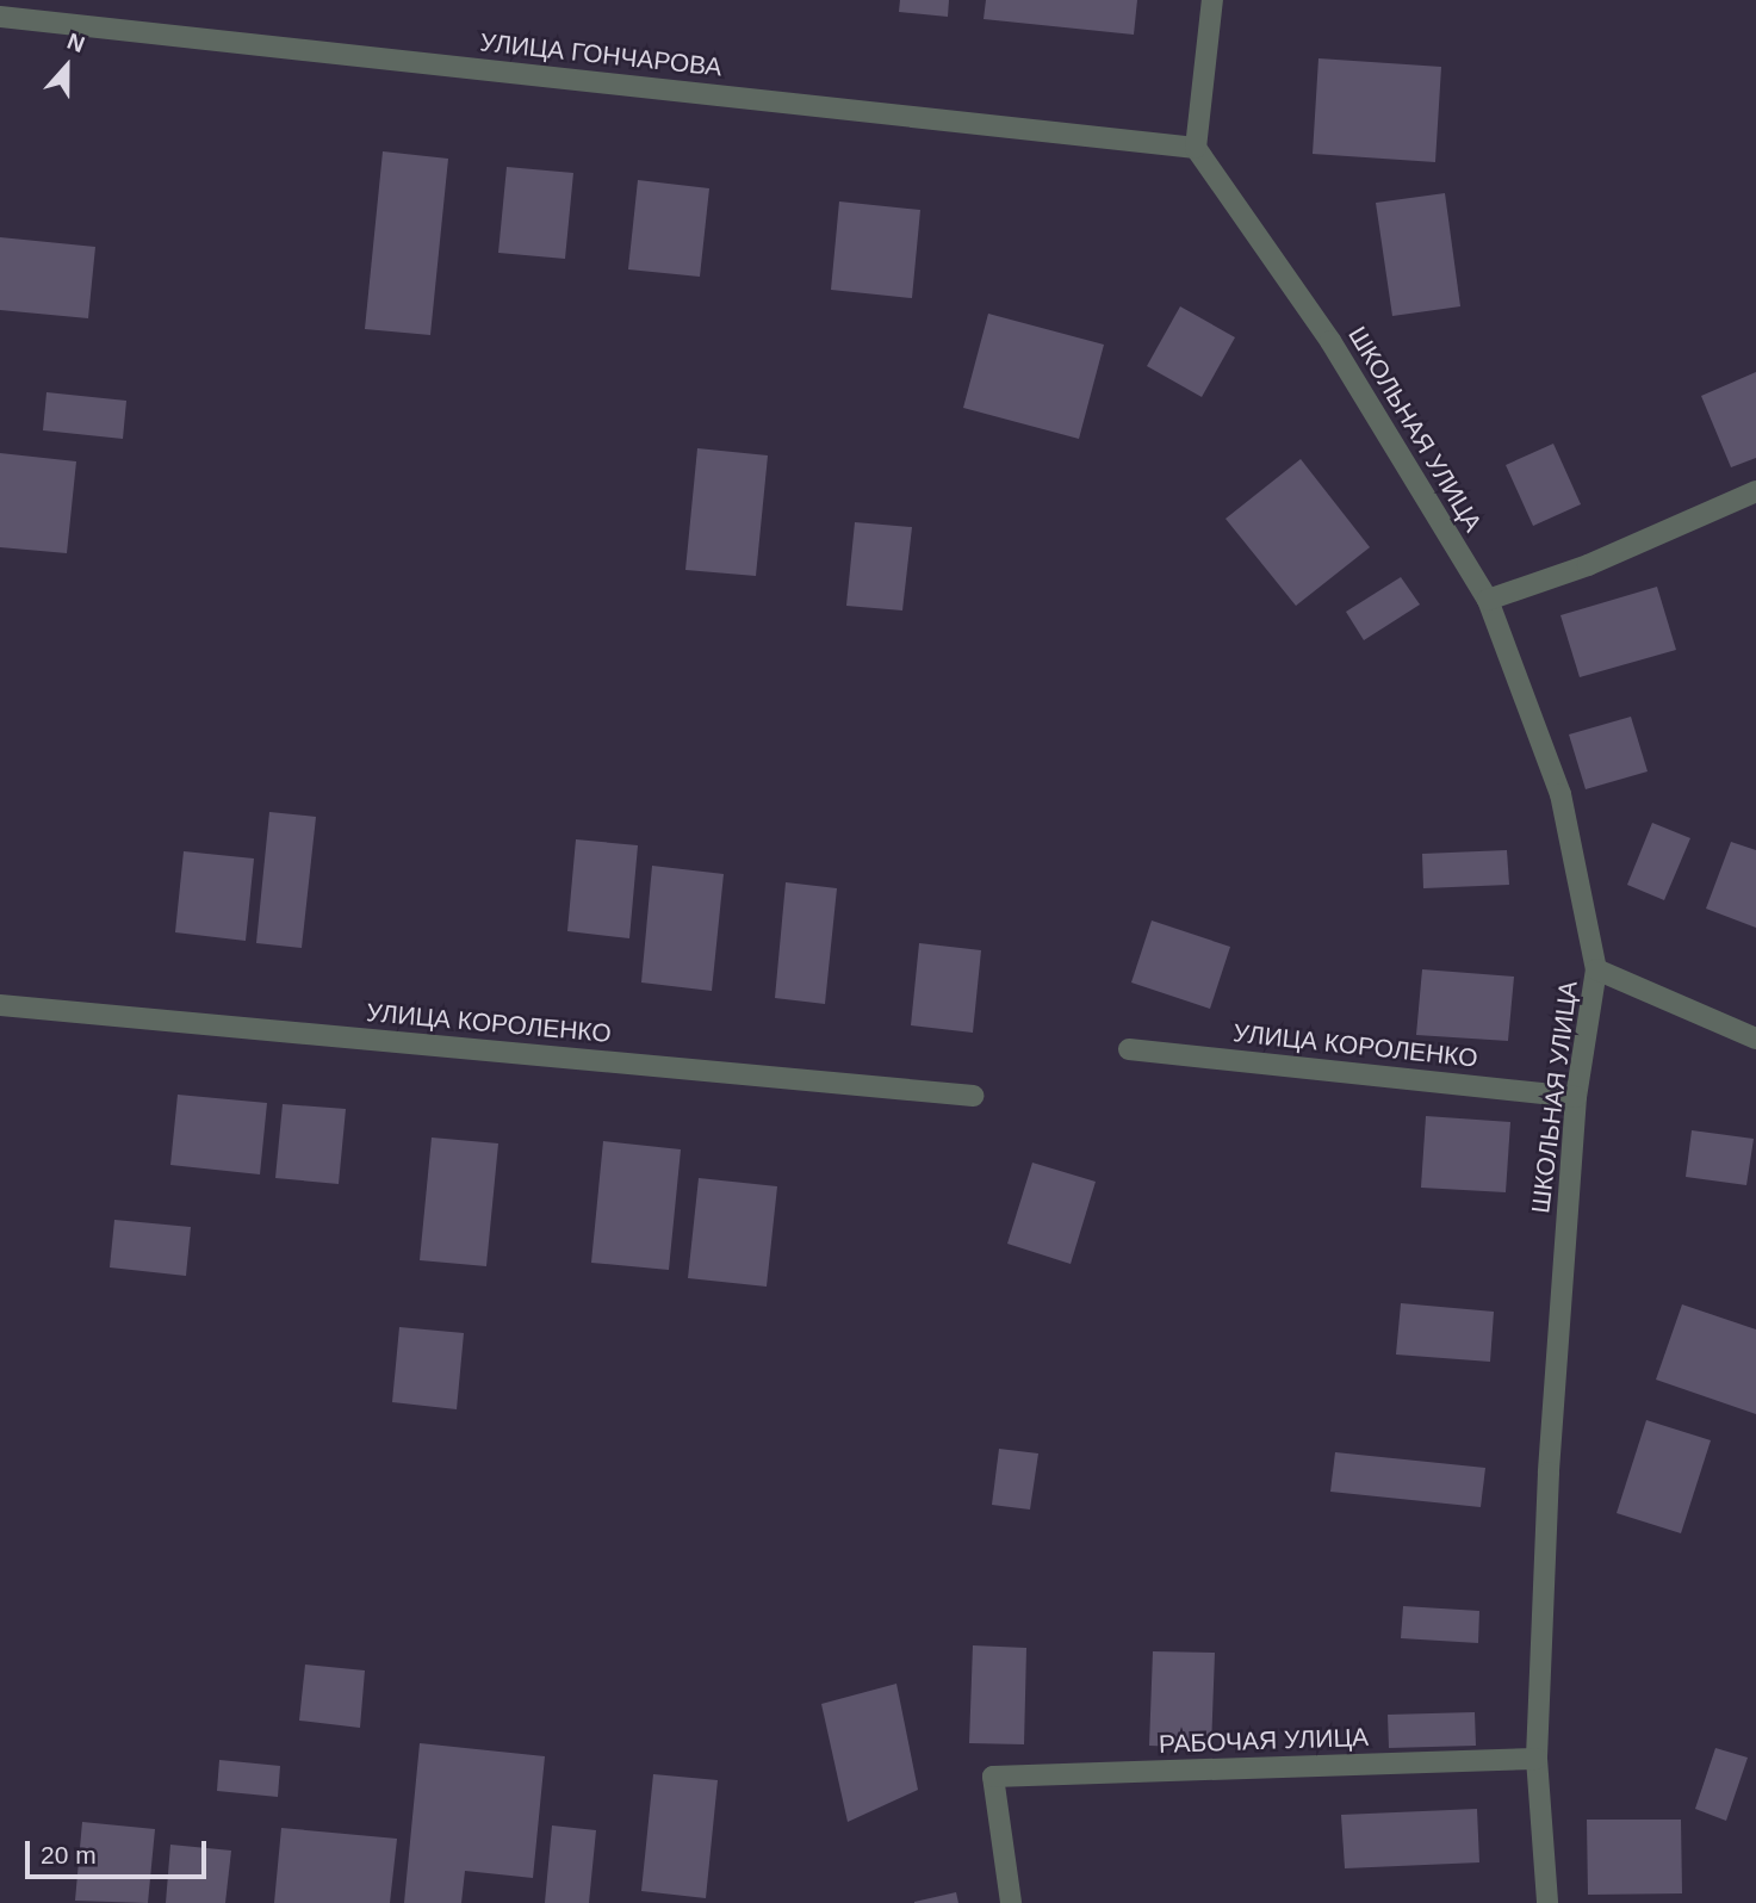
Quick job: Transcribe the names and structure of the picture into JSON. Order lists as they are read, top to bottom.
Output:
{
  "streets": {
    "street": [
      "УЛИЦА ГОНЧАРОВА",
      "ШКОЛЬНАЯ УЛИЦА",
      "УЛИЦА КОРОЛЕНКО",
      "РАБОЧАЯ УЛИЦА"
    ]
  },
  "crossings": [
    ["УЛИЦА ГОНЧАРОВА", "ШКОЛЬНАЯ УЛИЦА"],
    ["ШКОЛЬНАЯ УЛИЦА", "УЛИЦА КОРОЛЕНКО"],
    ["ШКОЛЬНАЯ УЛИЦА", "РАБОЧАЯ УЛИЦА"]
  ],
  "scale_bar": "20 m",
  "north": "top"
}
